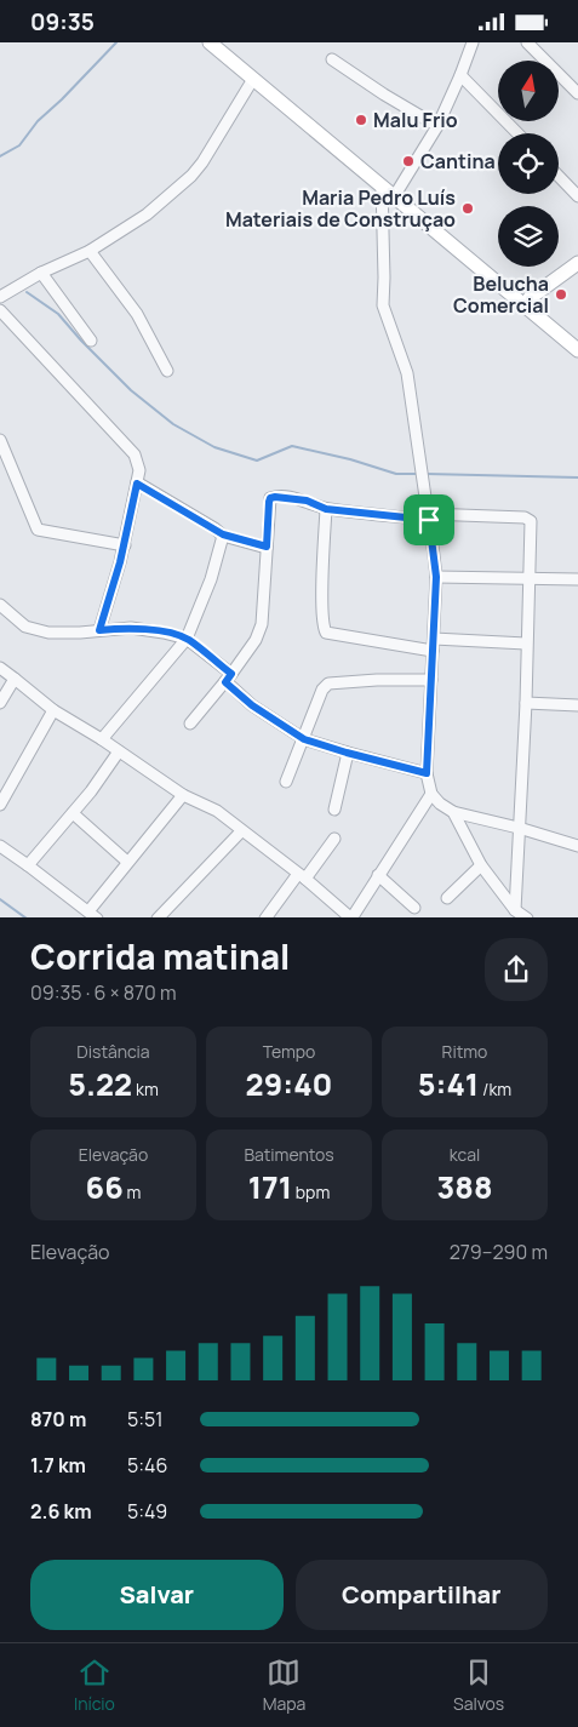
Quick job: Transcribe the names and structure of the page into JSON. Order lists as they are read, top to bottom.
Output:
{
  "places": [
    "Malu Frio",
    "Cantina",
    "Maria Pedro Luís Materiais de Construçao",
    "Belucha Comercial"
  ],
  "north": "top",
  "page": {
    "status": "09:35",
    "heading": ["Corrida matinal", "09:35 · 6 × 870 m"],
    "stats": [
      ["Distância", "5.22 km"],
      ["Tempo", "29:40"],
      ["Ritmo", "5:41 /km"],
      ["Elevação", "66 m"],
      ["Batimentos", "171 bpm"],
      ["kcal", "388"]
    ],
    "chart": ["Elevação", "279–290 m"],
    "list": [
      {
        "name": "870 m",
        "note": "5:51"
      },
      {
        "name": "1.7 km",
        "note": "5:46"
      },
      {
        "name": "2.6 km",
        "note": "5:49"
      }
    ],
    "buttons": ["Salvar", "Compartilhar"],
    "tabs": ["Início", "Mapa", "Salvos"]
  }
}
